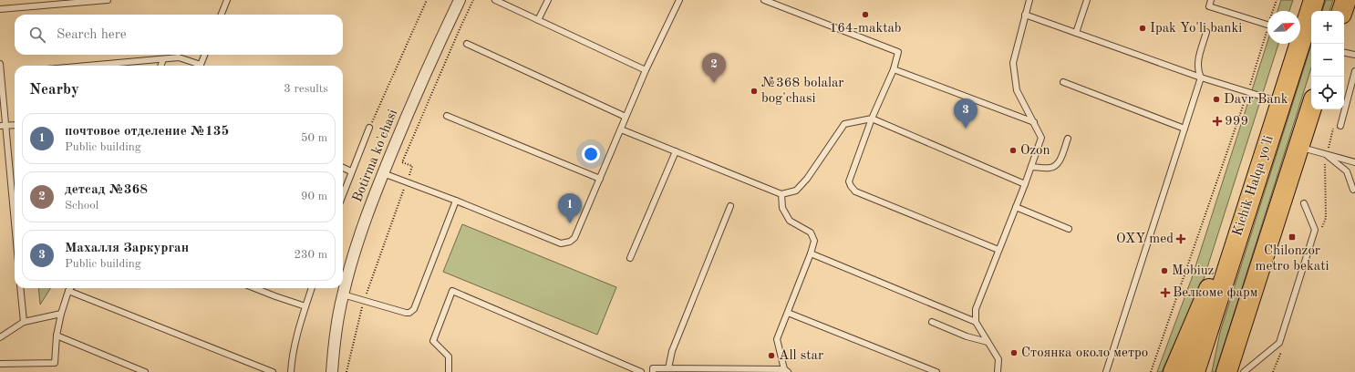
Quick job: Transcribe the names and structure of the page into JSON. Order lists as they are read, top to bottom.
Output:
{
  "streets": {
    "highway": ["Kichik Halqa yo'li"],
    "street": ["Botirma ko'chasi"]
  },
  "places": {
    "other": [
      "164-maktab",
      "Ipak Yo'li banki",
      "№368 bolalar bog'chasi",
      "Davr Bank",
      "Ozon",
      "Mobiuz",
      "Стоянка около метро",
      "All star"
    ],
    "health": ["999", "OXY med", "Велкоме фарм"],
    "transit": ["Chilonzor metro bekati"]
  },
  "north": "top right",
  "page": {
    "map_buttons": ["+", "−"],
    "search": "Search here",
    "pins": ["2", "3", "1"],
    "heading": ["Nearby", "3 results"],
    "list": [
      {
        "mark": "1",
        "name": "почтовое отделение №135",
        "note": "Public building",
        "value": "50 m"
      },
      {
        "mark": "2",
        "name": "детсад №368",
        "note": "School",
        "value": "90 m"
      },
      {
        "mark": "3",
        "name": "Махалля Заркурган",
        "note": "Public building",
        "value": "230 m"
      }
    ]
  }
}
